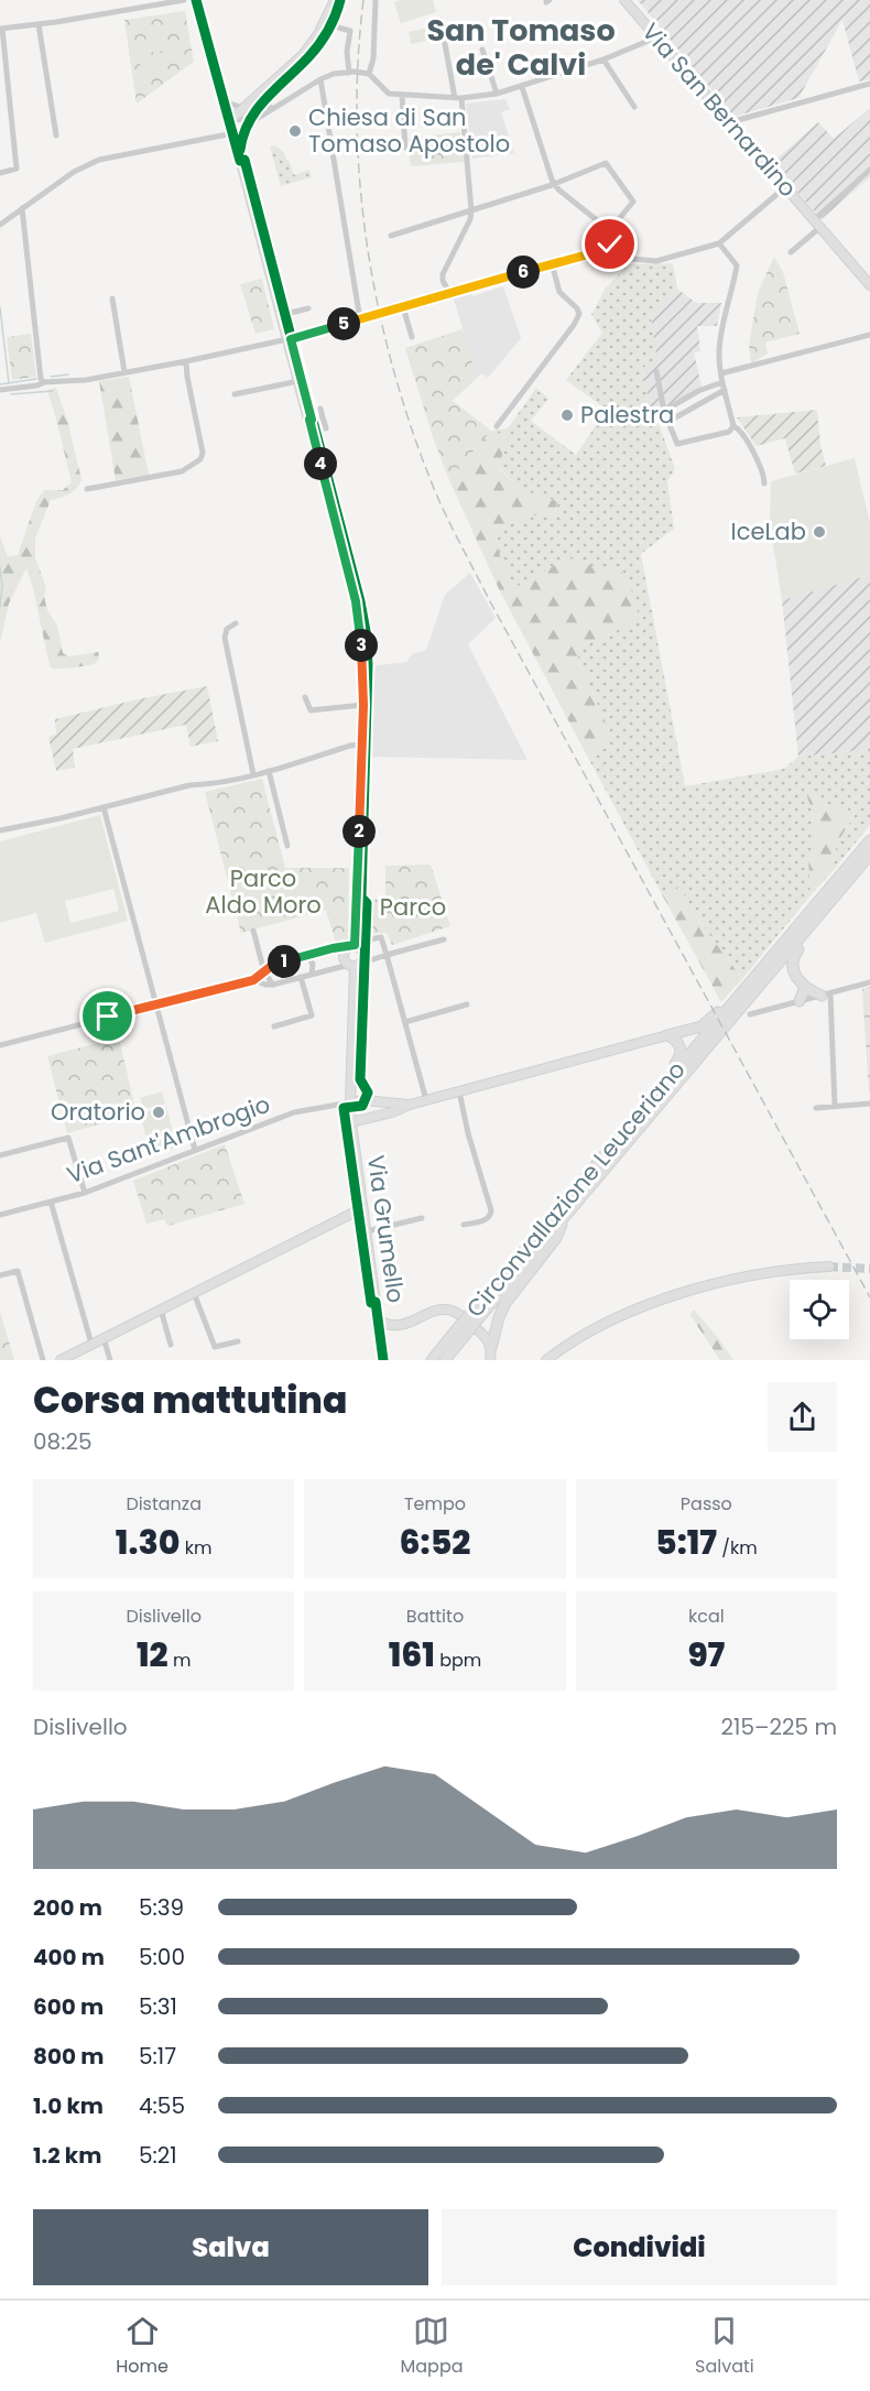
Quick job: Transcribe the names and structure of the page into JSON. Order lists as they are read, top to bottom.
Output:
{
  "streets": {
    "highway": ["Circonvallazione Leuceriano"],
    "main road": ["Via San Bernardino", "Via Grumello"],
    "street": ["Via Sant'Ambrogio"]
  },
  "crossings": [
    ["Via Sant'Ambrogio", "Via Grumello"]
  ],
  "districts": ["San Tomaso de' Calvi"],
  "parks": ["Parco Aldo Moro", "Parco"],
  "places": [
    "Chiesa di San Tomaso Apostolo",
    "Palestra",
    "IceLab",
    "Oratorio"
  ],
  "page": {
    "pins": [
      "6",
      "5",
      "4",
      "3",
      "2",
      "1"
    ],
    "heading": ["Corsa mattutina", "08:25"],
    "stats": [
      ["Distanza", "1.30 km"],
      ["Tempo", "6:52"],
      ["Passo", "5:17 /km"],
      ["Dislivello", "12 m"],
      ["Battito", "161 bpm"],
      ["kcal", "97"]
    ],
    "chart": ["Dislivello", "215–225 m"],
    "list": [
      {
        "name": "200 m",
        "note": "5:39"
      },
      {
        "name": "400 m",
        "note": "5:00"
      },
      {
        "name": "600 m",
        "note": "5:31"
      },
      {
        "name": "800 m",
        "note": "5:17"
      },
      {
        "name": "1.0 km",
        "note": "4:55"
      },
      {
        "name": "1.2 km",
        "note": "5:21"
      }
    ],
    "buttons": ["Salva", "Condividi"],
    "tabs": ["Home", "Mappa", "Salvati"]
  }
}
